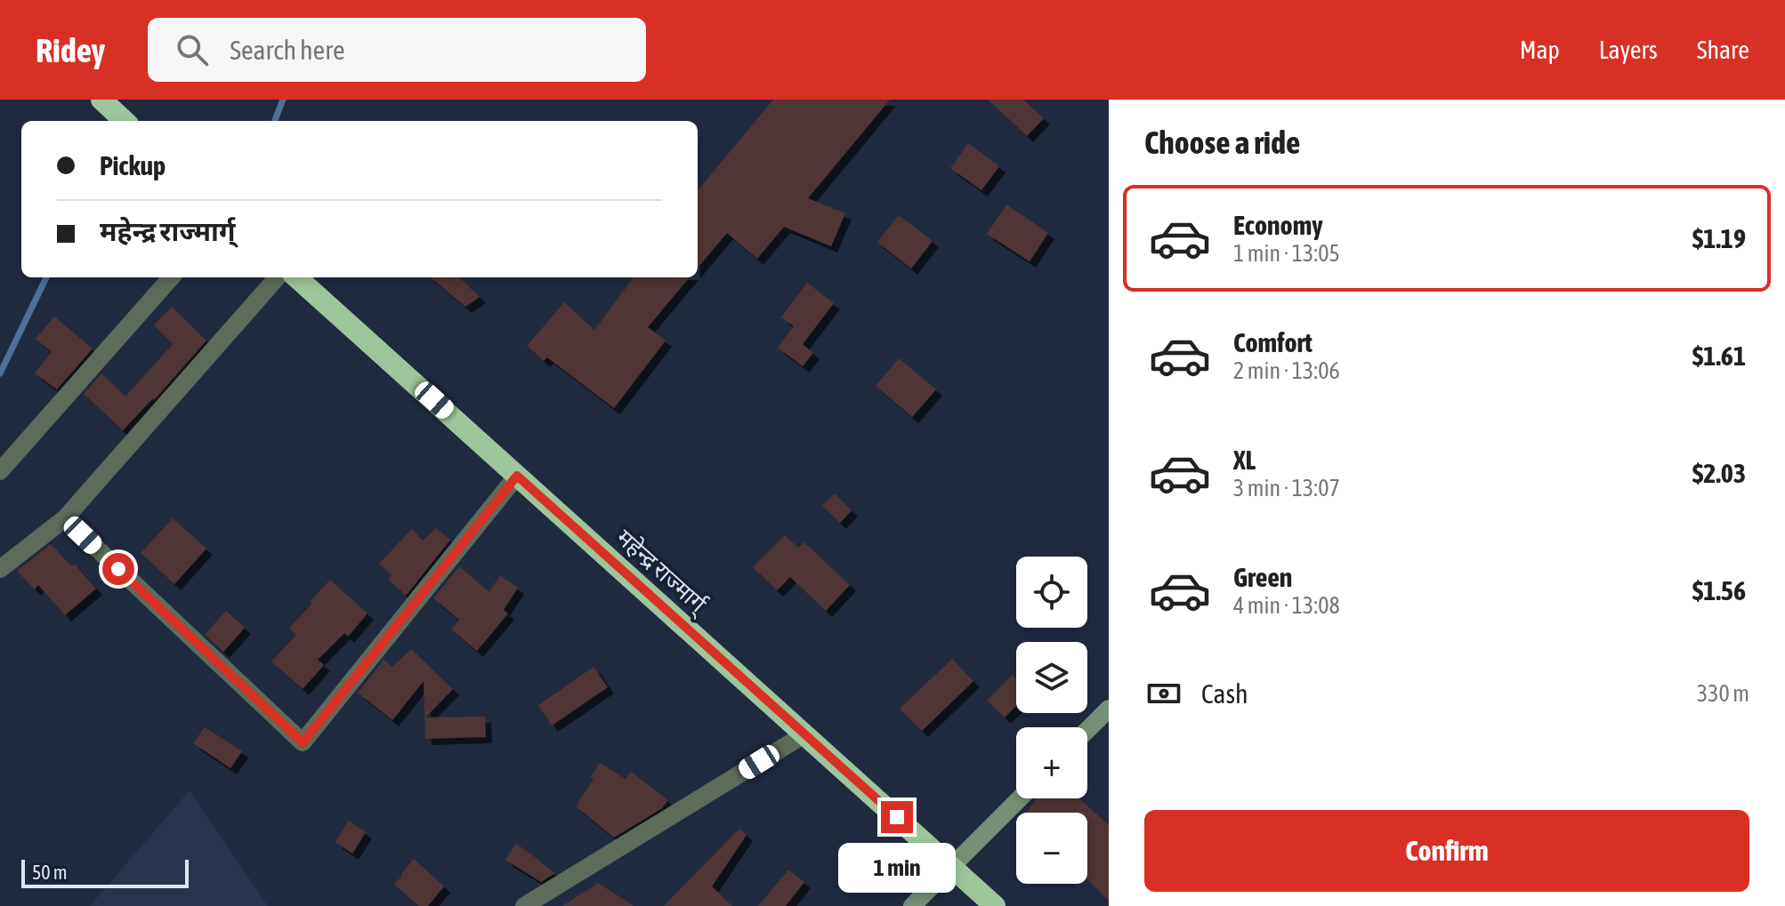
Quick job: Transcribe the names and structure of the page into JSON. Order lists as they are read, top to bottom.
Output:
{
  "streets": {
    "highway": ["महेन्द्र राज्मार्ग्"]
  },
  "scale_bar": "50 m",
  "page": {
    "header": "Ridey",
    "search": "Search here",
    "nav": ["Map", "Layers", "Share"],
    "heading": "Choose a ride",
    "banner": ["Pickup", "महेन्द्र राज्मार्ग्"],
    "list": [
      {
        "name": "Economy",
        "note": "1 min · 13:05",
        "value": "$1.19"
      },
      {
        "name": "Comfort",
        "note": "2 min · 13:06",
        "value": "$1.61"
      },
      {
        "name": "XL",
        "note": "3 min · 13:07",
        "value": "$2.03"
      },
      {
        "name": "Green",
        "note": "4 min · 13:08",
        "value": "$1.56"
      }
    ],
    "map_buttons": ["+", "−"],
    "pay": ["Cash", "330 m"],
    "buttons": "Confirm",
    "bubble": "1 min",
    "scale": "50 m"
  }
}
